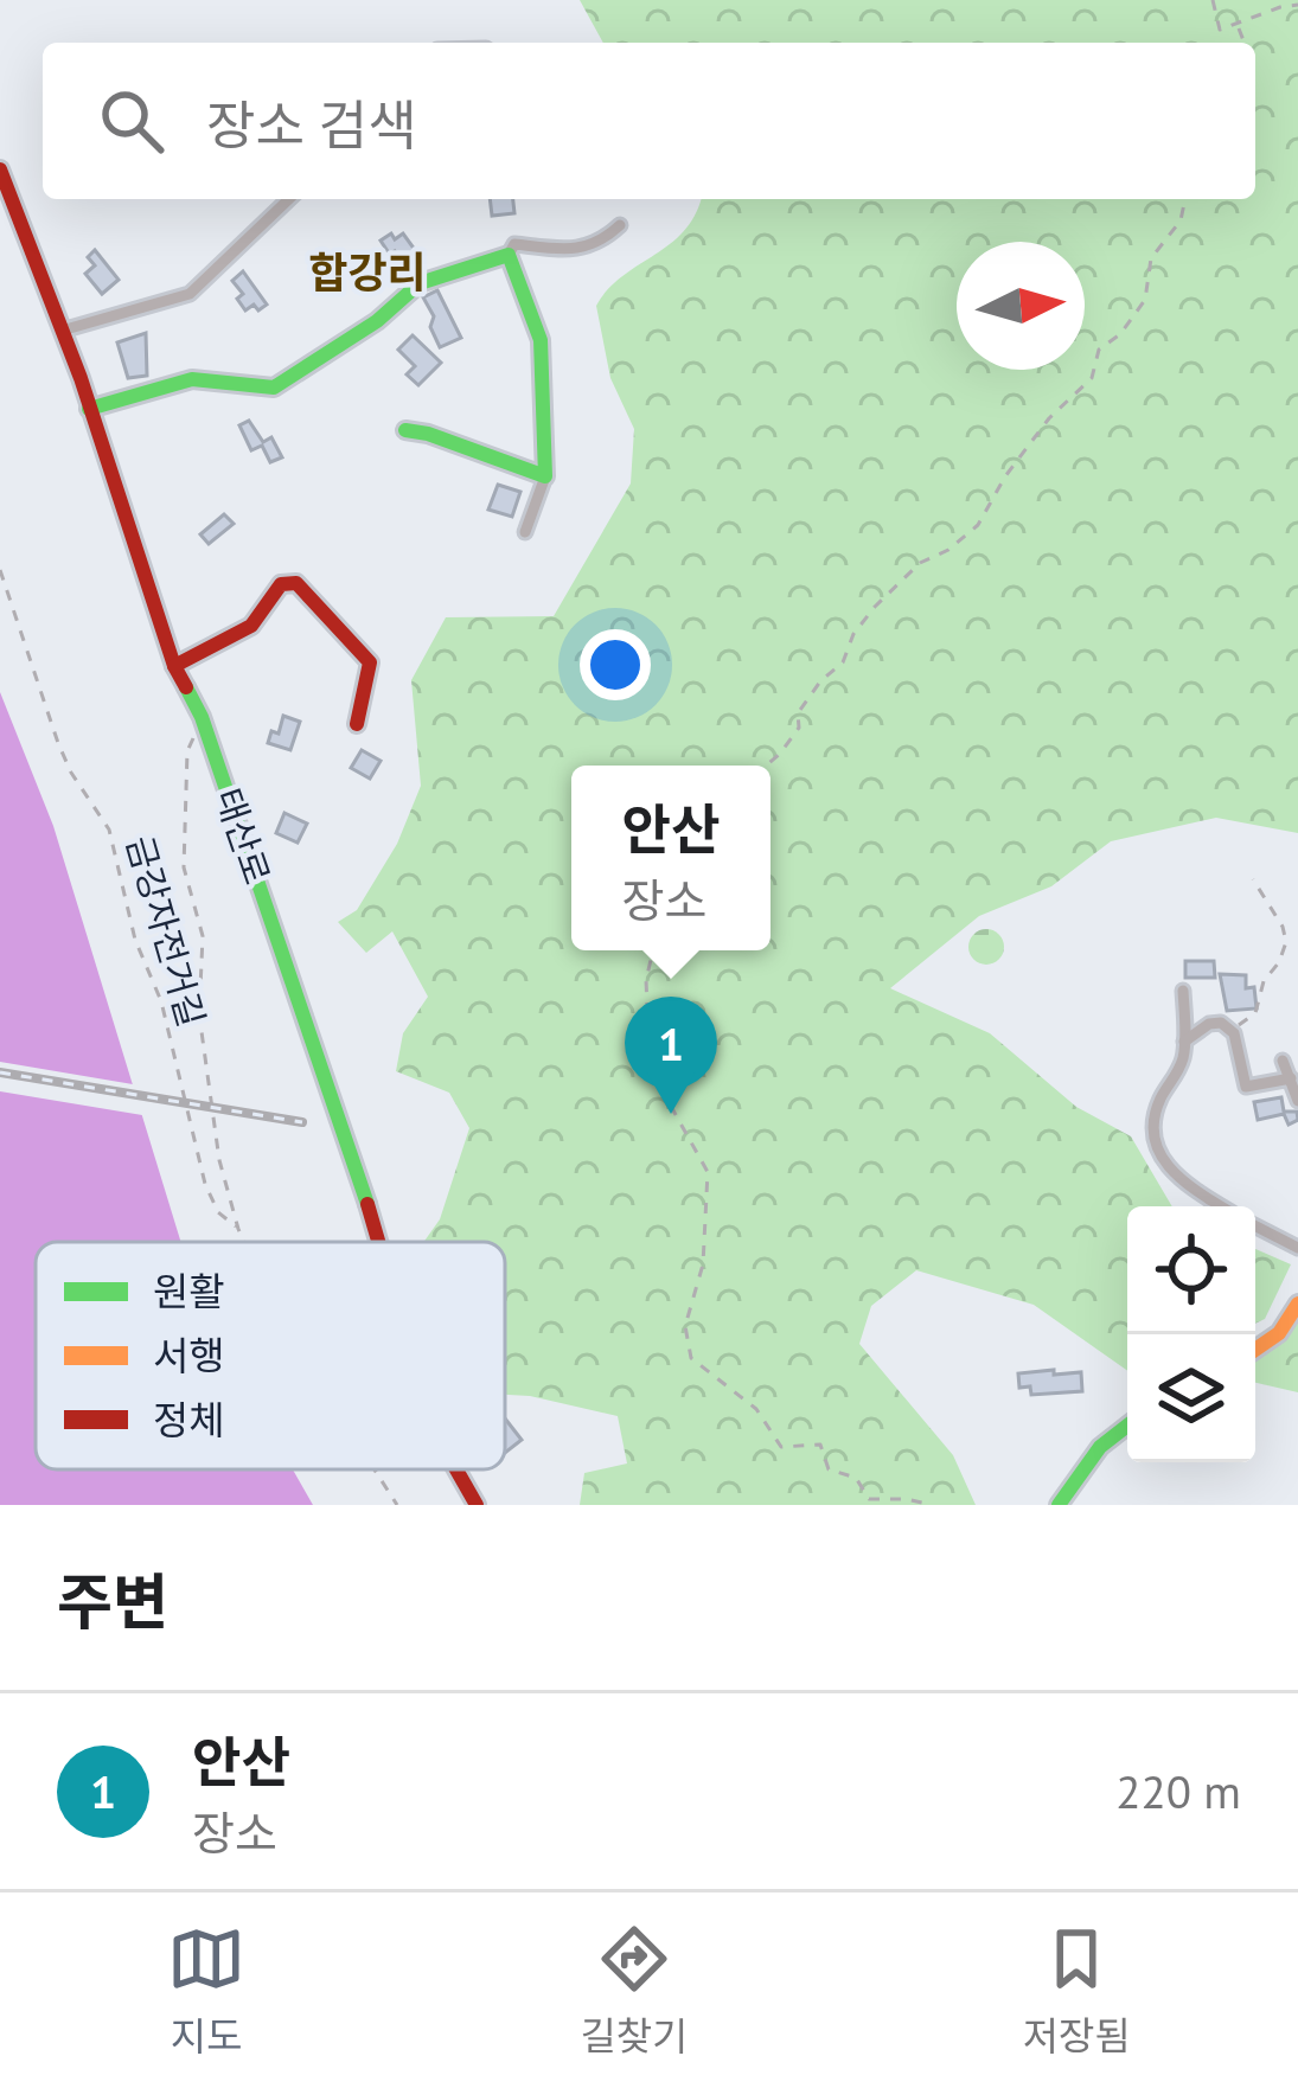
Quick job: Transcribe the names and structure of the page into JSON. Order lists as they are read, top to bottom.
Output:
{
  "streets": {
    "street": ["태산로"],
    "path": ["금강자전거길"]
  },
  "crossings": [
    ["태산로", "금강자전거길"]
  ],
  "districts": ["합강리"],
  "legend": ["원활", "서행", "정체"],
  "north": "right",
  "page": {
    "search": "장소 검색",
    "popup": ["안산", "장소"],
    "pins": "1",
    "heading": "주변",
    "list": [
      {
        "mark": "1",
        "name": "안산",
        "note": "장소",
        "value": "220 m"
      }
    ],
    "nav": ["지도", "길찾기", "저장됨"]
  }
}
